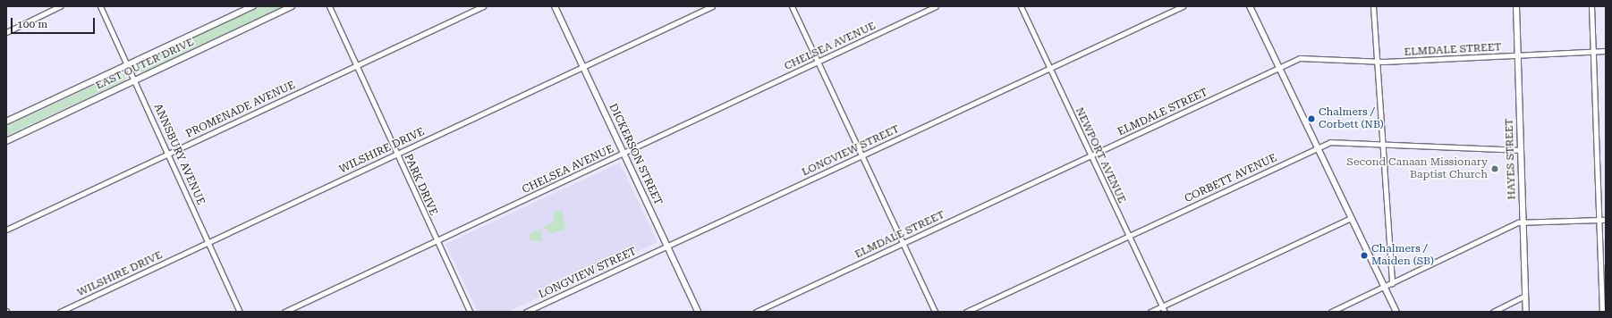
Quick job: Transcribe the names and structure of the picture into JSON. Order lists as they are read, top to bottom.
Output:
{
  "streets": {
    "street": [
      "CHELSEA AVENUE",
      "ELMDALE STREET",
      "EAST OUTER DRIVE",
      "PROMENADE AVENUE",
      "WILSHIRE DRIVE",
      "LONGVIEW STREET",
      "ANNSBURY AVENUE",
      "DICKERSON STREET",
      "NEWPORT AVENUE",
      "HAYES STREET",
      "CORBETT AVENUE",
      "PARK DRIVE"
    ]
  },
  "crossings": [
    ["CHELSEA AVENUE", "DICKERSON STREET"],
    ["CHELSEA AVENUE", "PARK DRIVE"],
    ["ELMDALE STREET", "NEWPORT AVENUE"],
    ["ELMDALE STREET", "HAYES STREET"],
    ["EAST OUTER DRIVE", "ANNSBURY AVENUE"],
    ["PROMENADE AVENUE", "ANNSBURY AVENUE"],
    ["PROMENADE AVENUE", "PARK DRIVE"],
    ["WILSHIRE DRIVE", "ANNSBURY AVENUE"],
    ["WILSHIRE DRIVE", "DICKERSON STREET"],
    ["WILSHIRE DRIVE", "PARK DRIVE"],
    ["LONGVIEW STREET", "DICKERSON STREET"],
    ["LONGVIEW STREET", "NEWPORT AVENUE"],
    ["NEWPORT AVENUE", "CORBETT AVENUE"],
    ["HAYES STREET", "CORBETT AVENUE"]
  ],
  "places": ["Chalmers / Corbett (NB)", "Second Canaan Missionary Baptist Church", "Chalmers / Maiden (SB)"],
  "scale_bar": "100 m"
}
